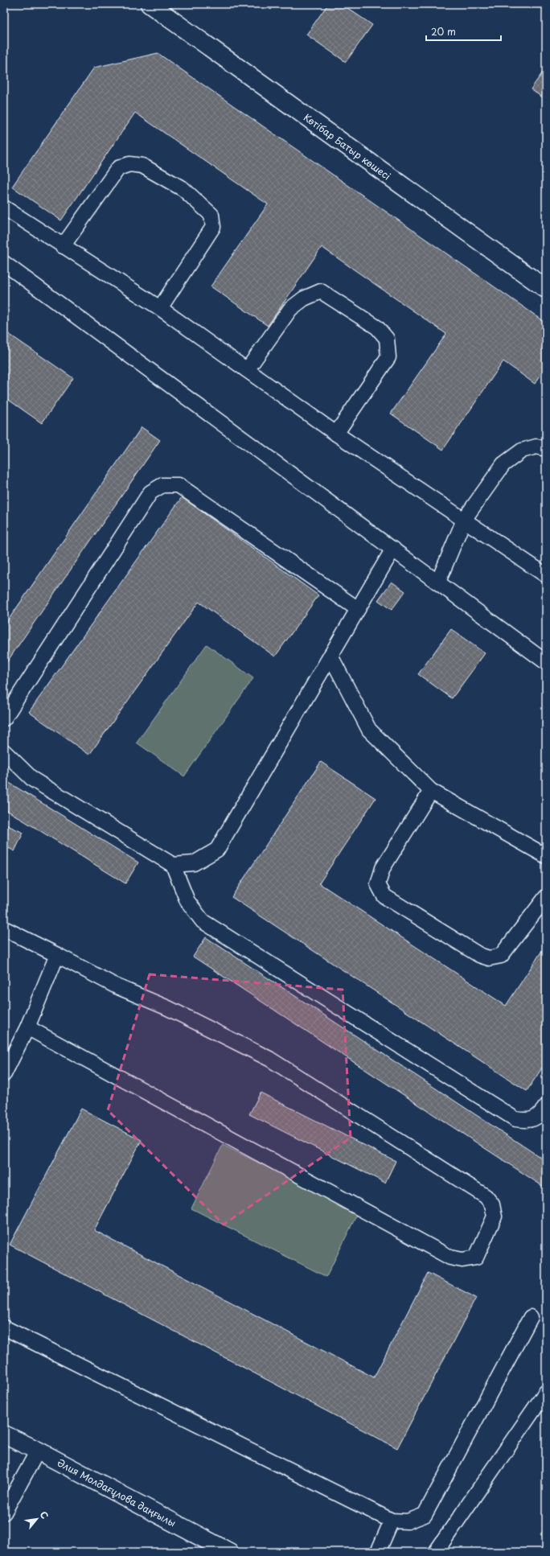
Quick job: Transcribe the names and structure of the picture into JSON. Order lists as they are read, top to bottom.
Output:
{
  "streets": {
    "street": ["Көтібар Батыр көшесі", "Әлия Молдағұлова даңғылы"]
  },
  "scale_bar": "20 m",
  "north": "top right"
}
